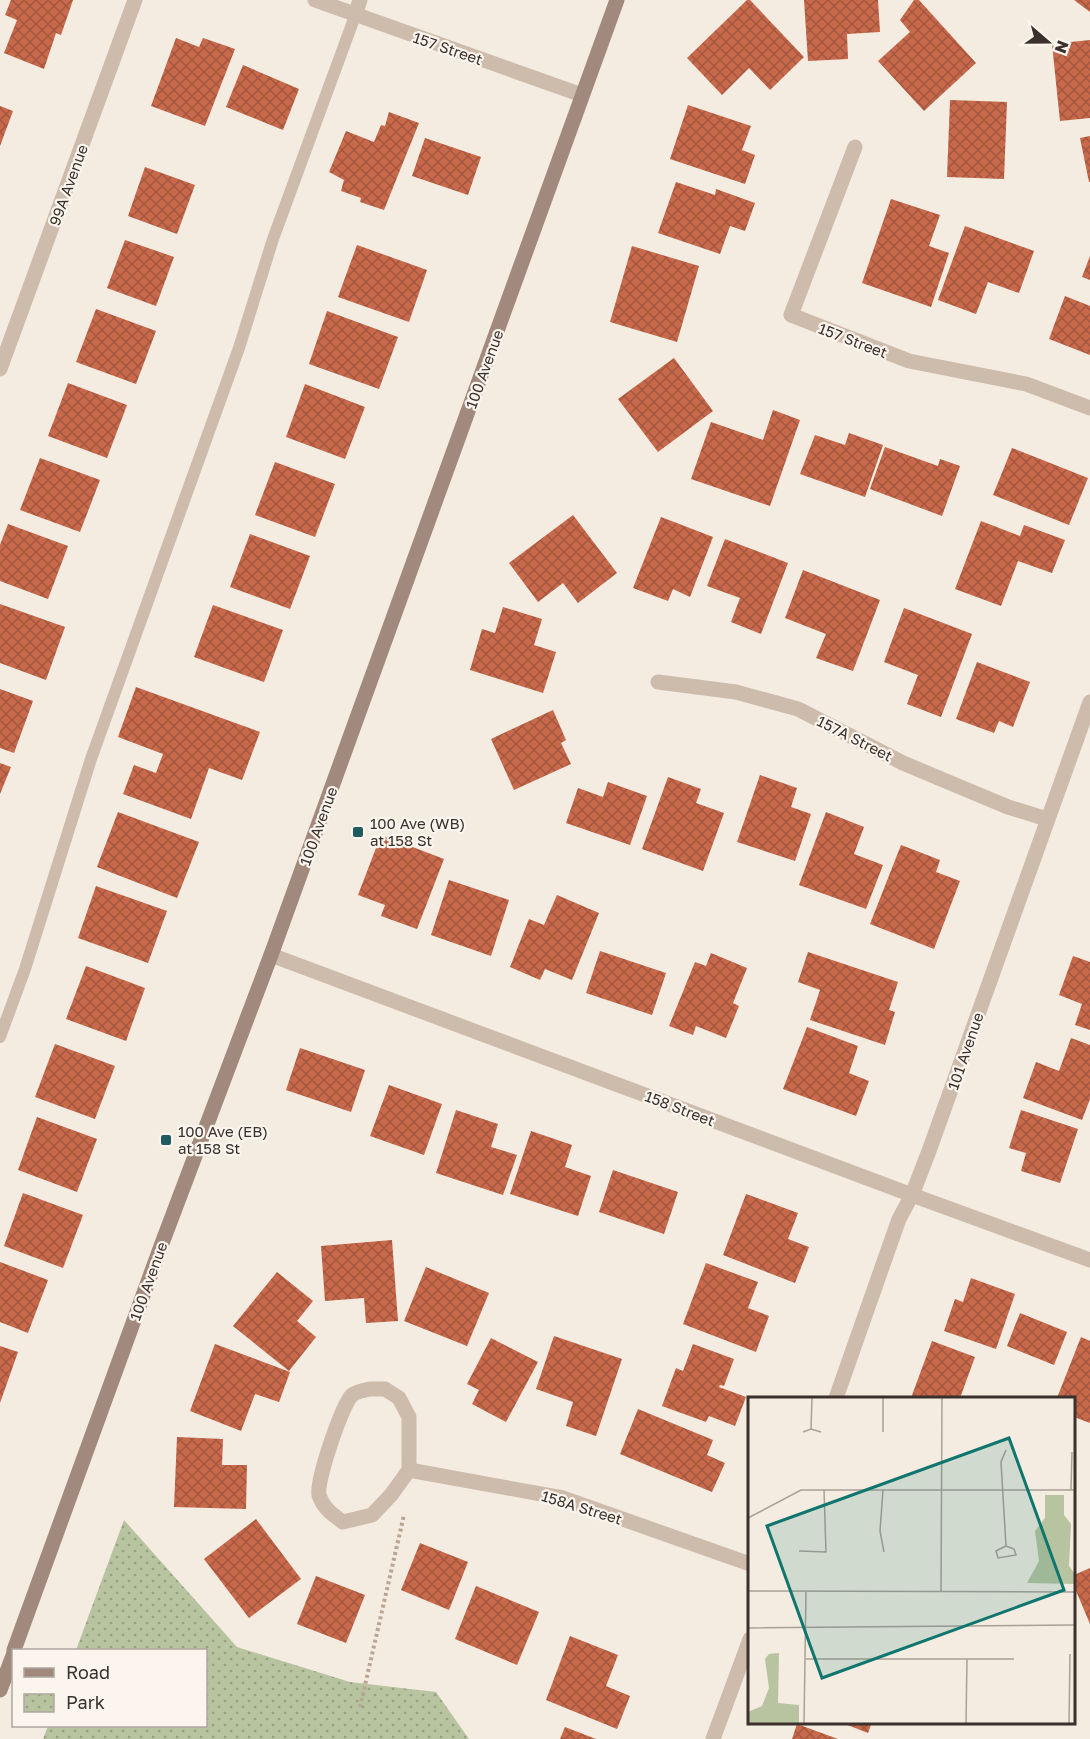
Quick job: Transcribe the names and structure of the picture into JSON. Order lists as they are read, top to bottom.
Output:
{
  "streets": {
    "main road": ["100 Avenue"],
    "street": [
      "157 Street",
      "99A Avenue",
      "157A Street",
      "101 Avenue",
      "158 Street",
      "158A Street"
    ]
  },
  "crossings": [
    ["157 Street", "100 Avenue"],
    ["100 Avenue", "158 Street"],
    ["157A Street", "101 Avenue"],
    ["101 Avenue", "158 Street"]
  ],
  "places": {
    "transit": ["100 Ave (WB) at 158 St", "100 Ave (EB) at 158 St"]
  },
  "legend": ["Road", "Park"],
  "north": "right"
}
